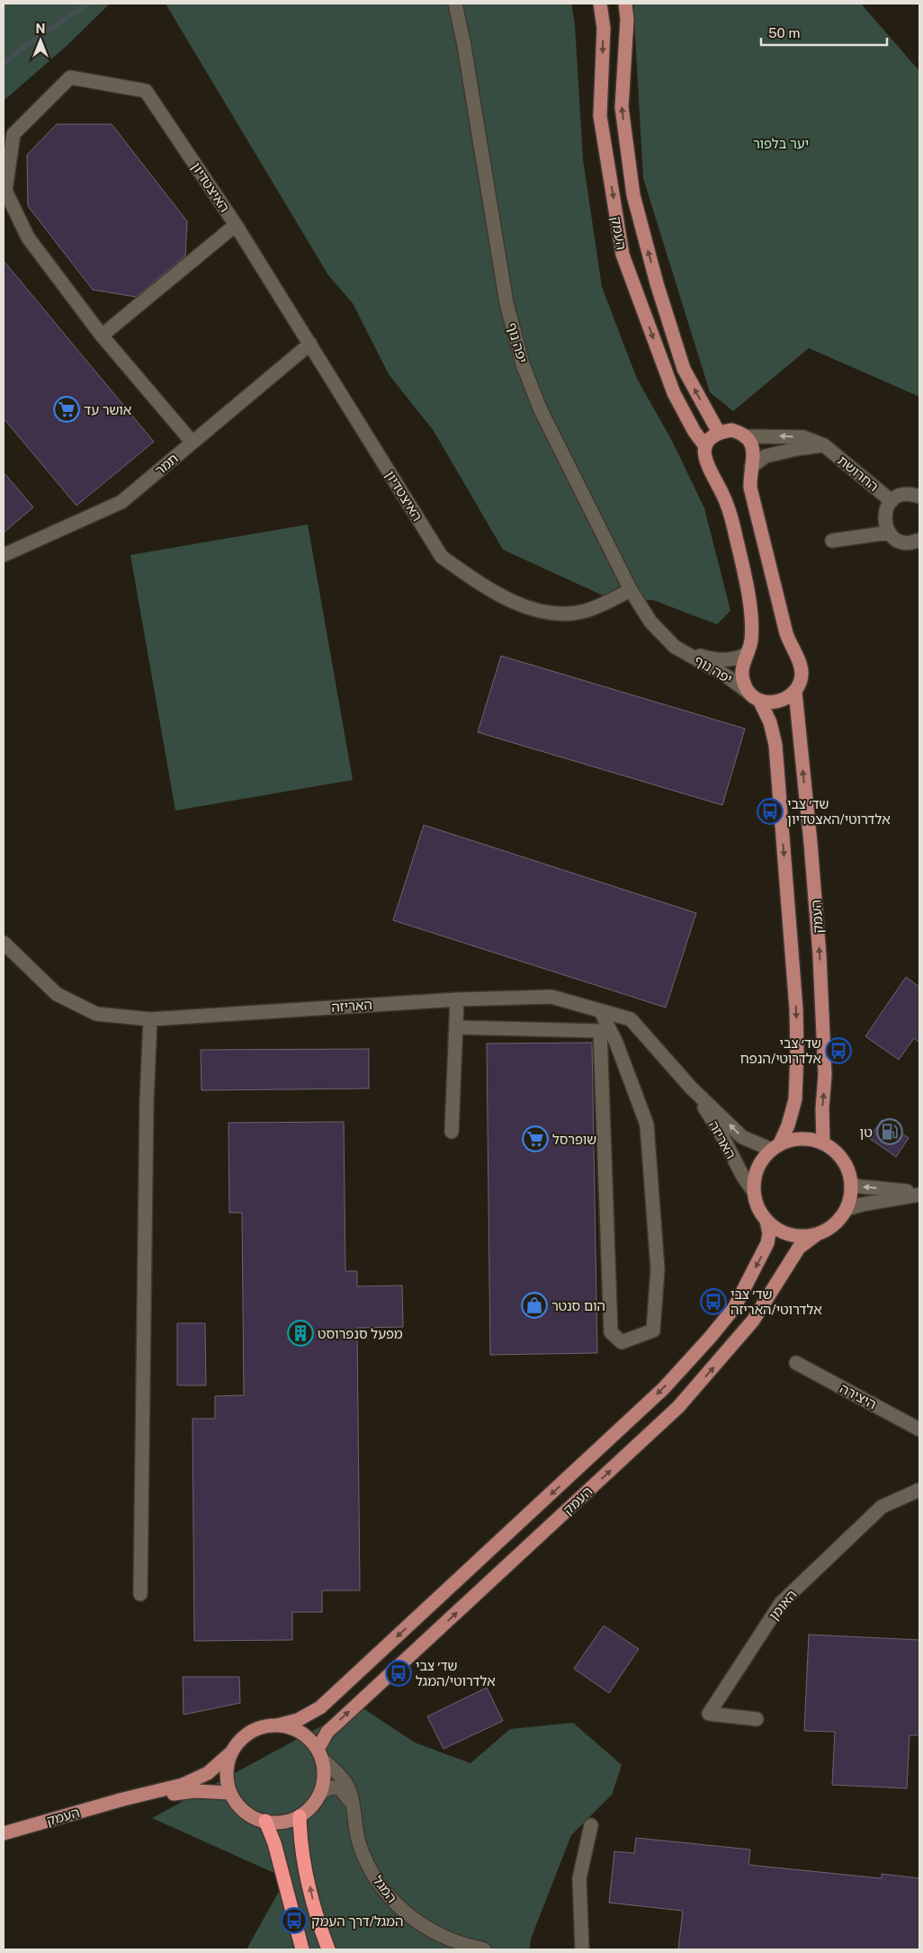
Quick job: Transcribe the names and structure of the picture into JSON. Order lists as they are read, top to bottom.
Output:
{
  "streets": {
    "main road": ["העמק"],
    "street": [
      "האיצטדיון",
      "יפה נוף",
      "תמר",
      "החרושת",
      "האריזה",
      "היצירה",
      "האומן",
      "המגל"
    ]
  },
  "crossings": [
    ["האיצטדיון", "יפה נוף"],
    ["האיצטדיון", "תמר"],
    ["העמק", "יפה נוף"],
    ["העמק", "החרושת"],
    ["העמק", "האריזה"],
    ["העמק", "המגל"]
  ],
  "parks": ["יער בלפור"],
  "places": {
    "supermarket": ["אושר עד", "שופרסל"],
    "bus stop": [
      "שד׳ צבי אלדרוטי/האצטדיון",
      "שד׳ צבי אלדרוטי/הנפח",
      "שד׳ צבי אלדרוטי/האריזה",
      "שד׳ צבי אלדרוטי/המגל",
      "המגל/דרך העמק"
    ],
    "fuel station": ["טן"],
    "shop": ["הום סנטר"],
    "building": ["מפעל סנפרוסט"]
  },
  "scale_bar": "50 m",
  "north": "top"
}
